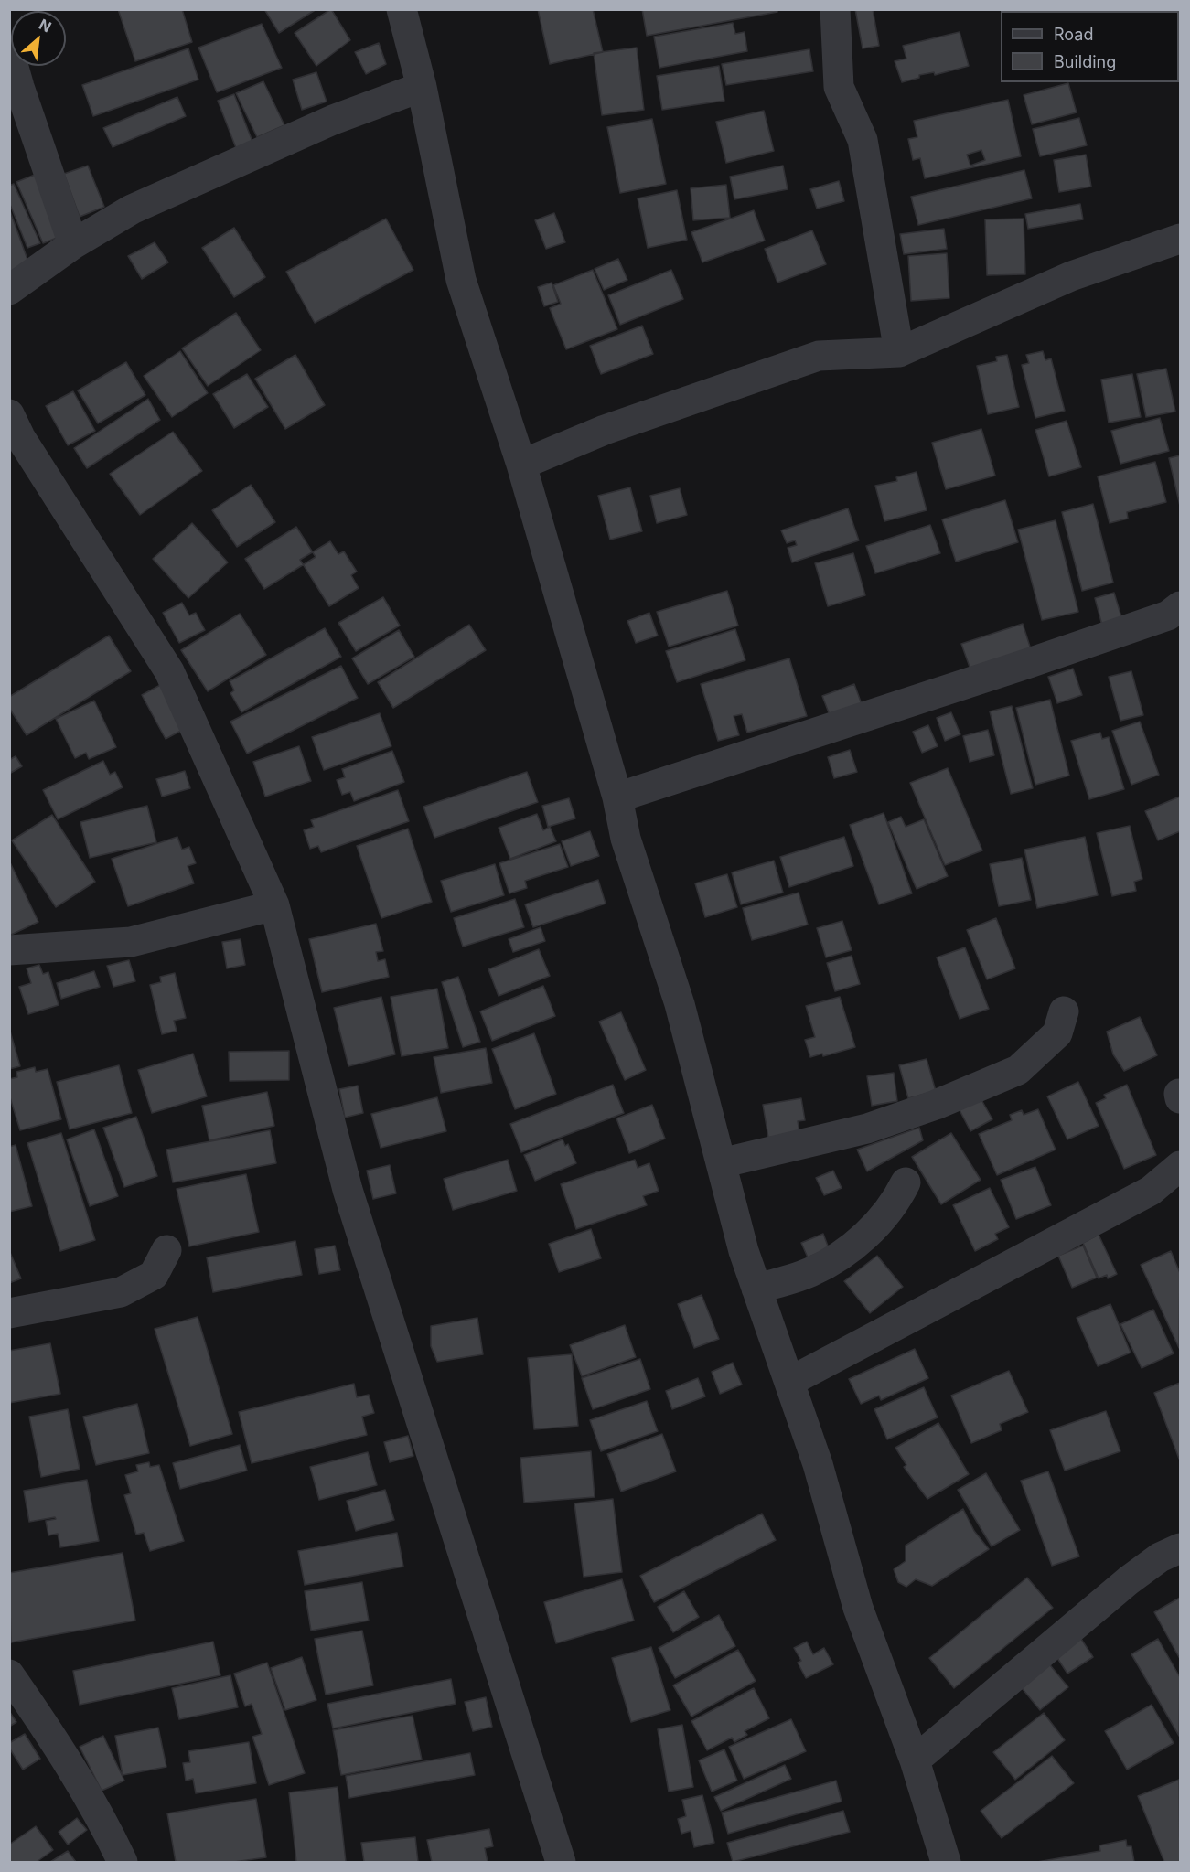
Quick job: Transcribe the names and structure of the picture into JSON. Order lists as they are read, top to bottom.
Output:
{
  "legend": ["Road", "Building"],
  "north": "top right"
}
